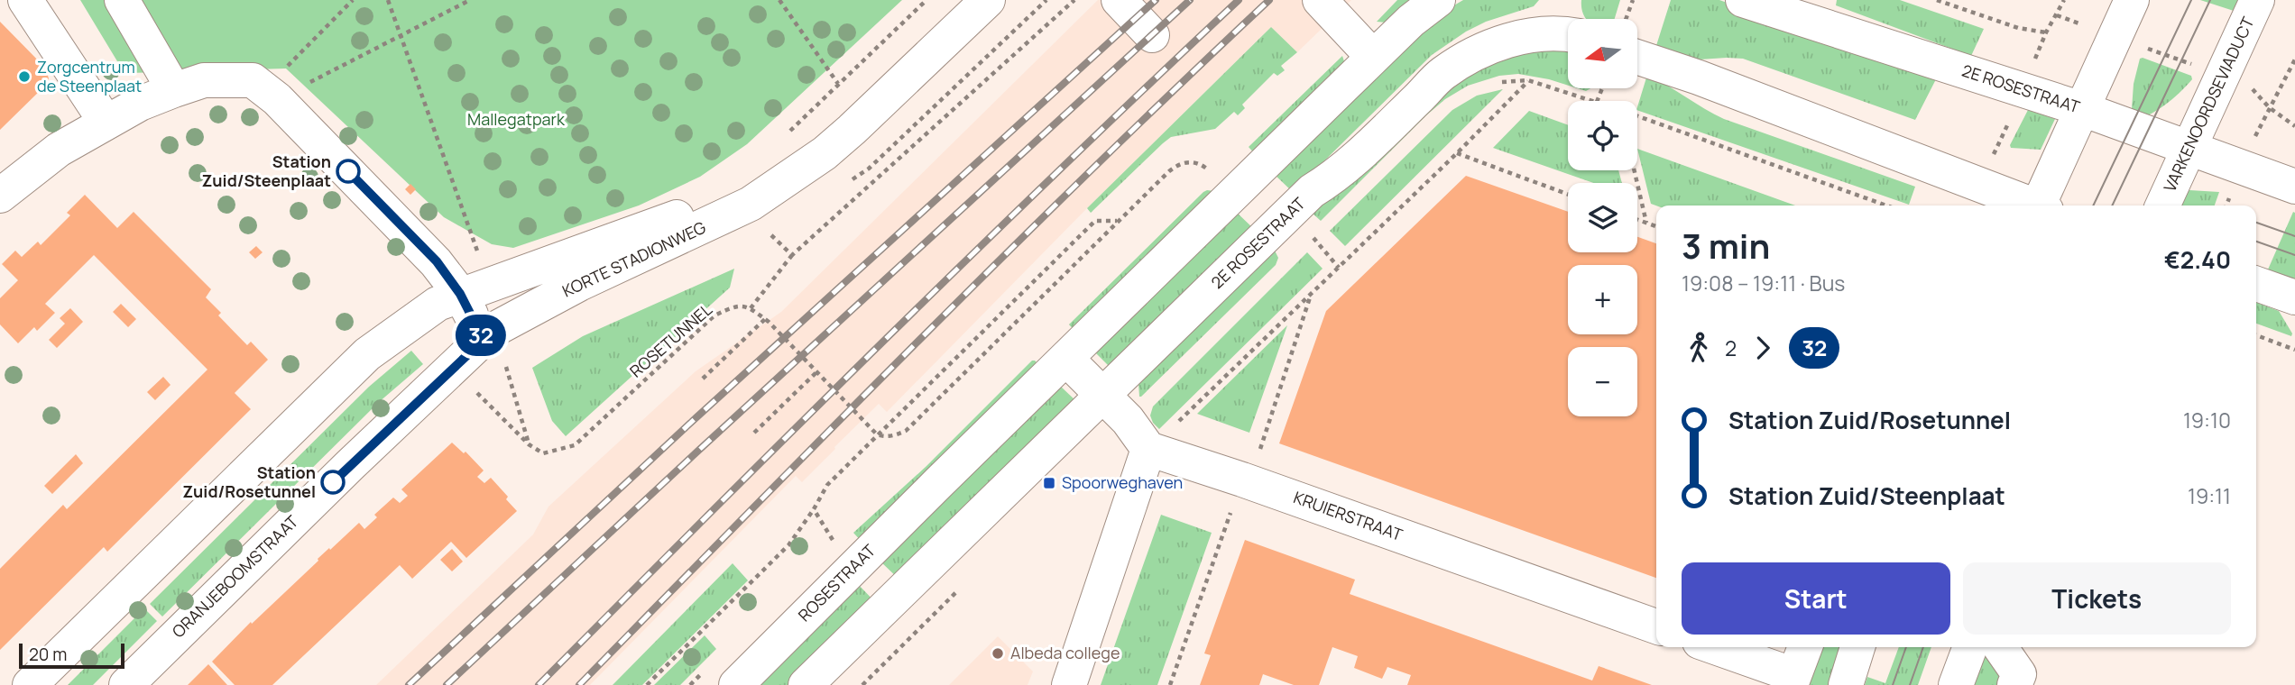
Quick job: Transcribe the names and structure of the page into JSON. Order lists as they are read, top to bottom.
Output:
{
  "streets": {
    "street": [
      "2E ROSESTRAAT",
      "VARKENOORDSEVIADUCT",
      "KORTE STADIONWEG",
      "KRUIERSTRAAT",
      "ORANJEBOOMSTRAAT",
      "ROSESTRAAT"
    ],
    "path": ["ROSETUNNEL"]
  },
  "crossings": [
    ["2E ROSESTRAAT", "VARKENOORDSEVIADUCT"],
    ["KORTE STADIONWEG", "ORANJEBOOMSTRAAT"]
  ],
  "parks": ["Mallegatpark"],
  "places": {
    "other": [
      "Zorgcentrum de Steenplaat",
      "Station Zuid/Steenplaat",
      "Station Zuid/Rosetunnel",
      "Albeda college"
    ],
    "transit": ["Spoorweghaven"]
  },
  "lines": ["bus line 32"],
  "scale_bar": "20 m",
  "north": "left",
  "page": {
    "on_map": "32",
    "map_buttons": ["+", "−"],
    "heading": ["3 min", "19:08 – 19:11 · Bus", "€2.40"],
    "legs": ["2", "32"],
    "list": [
      {
        "name": "Station Zuid/Rosetunnel",
        "value": "19:10"
      },
      {
        "name": "Station Zuid/Steenplaat",
        "value": "19:11"
      }
    ],
    "buttons": ["Start", "Tickets"],
    "scale": "20 m"
  }
}
